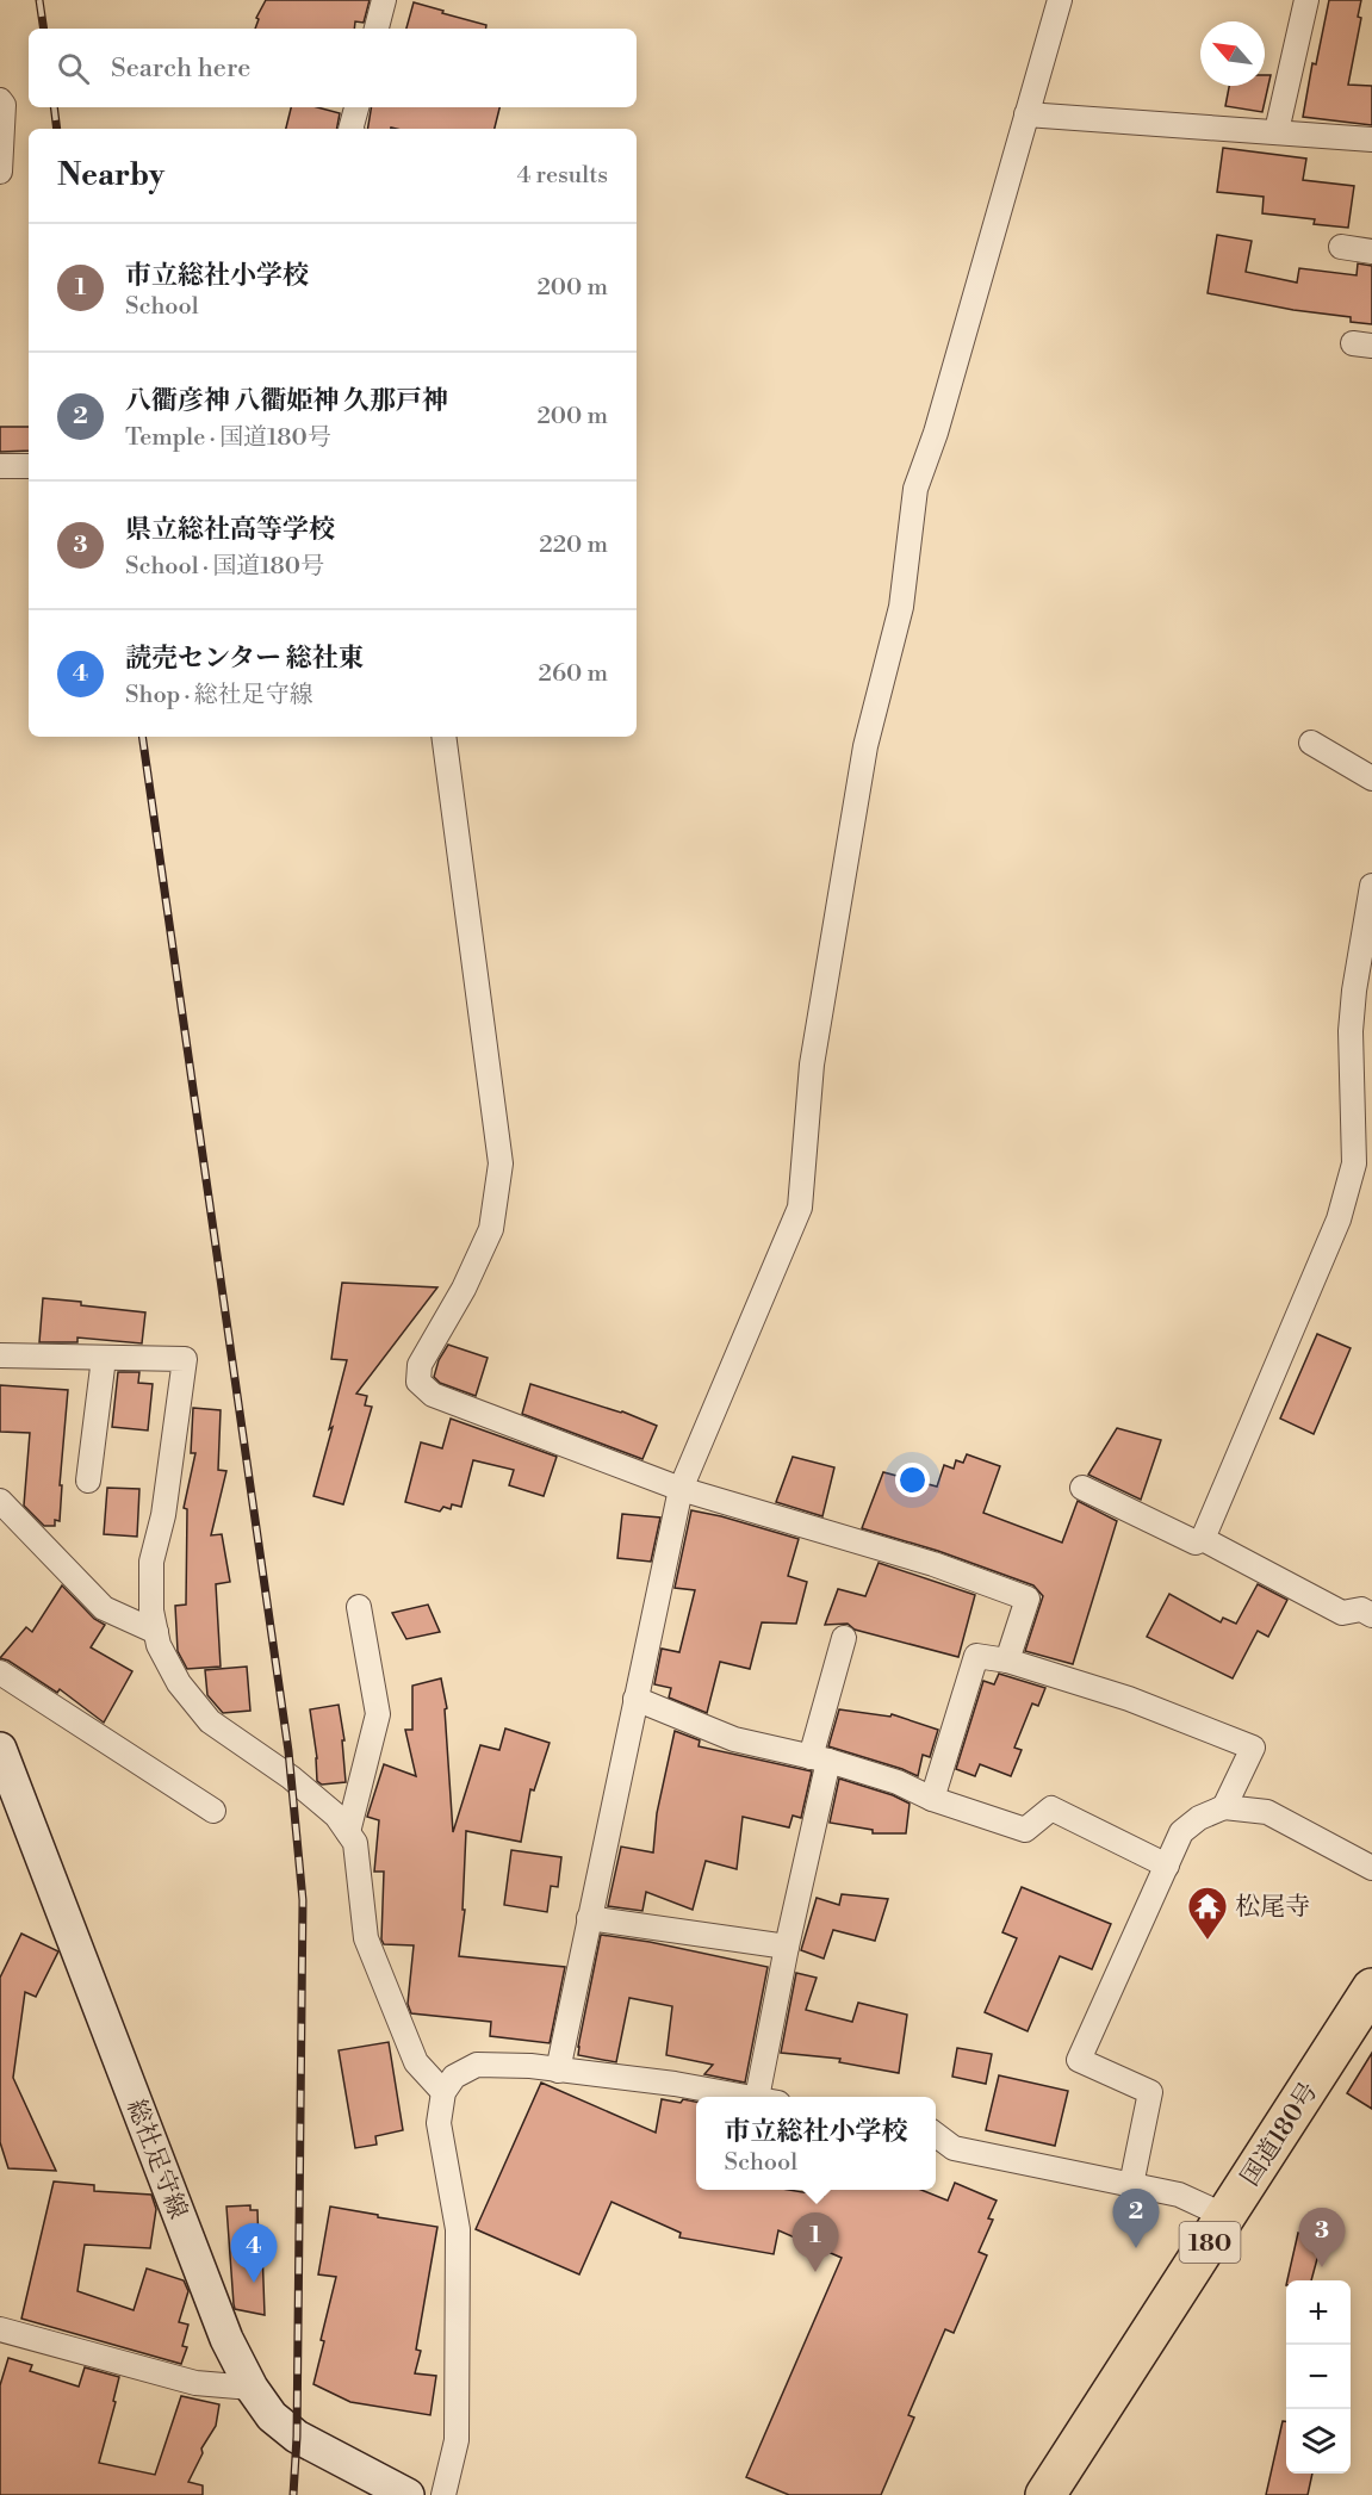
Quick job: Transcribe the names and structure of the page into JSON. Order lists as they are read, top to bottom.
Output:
{
  "streets": {
    "highway": ["国道180号", "180"],
    "main road": ["総社足守線"]
  },
  "places": {
    "temple": ["松尾寺"]
  },
  "north": "top left",
  "page": {
    "search": "Search here",
    "heading": ["Nearby", "4 results"],
    "list": [
      {
        "mark": "1",
        "name": "市立総社小学校",
        "note": "School",
        "value": "200 m"
      },
      {
        "mark": "2",
        "name": "八衢彦神 八衢姫神 久那戸神",
        "note": "Temple · 国道180号",
        "value": "200 m"
      },
      {
        "mark": "3",
        "name": "県立総社高等学校",
        "note": "School · 国道180号",
        "value": "220 m"
      },
      {
        "mark": "4",
        "name": "読売センター 総社東",
        "note": "Shop · 総社足守線",
        "value": "260 m"
      }
    ],
    "popup": ["市立総社小学校", "School"],
    "pins": [
      "2",
      "3",
      "1",
      "4"
    ],
    "map_buttons": ["+", "−"]
  }
}
